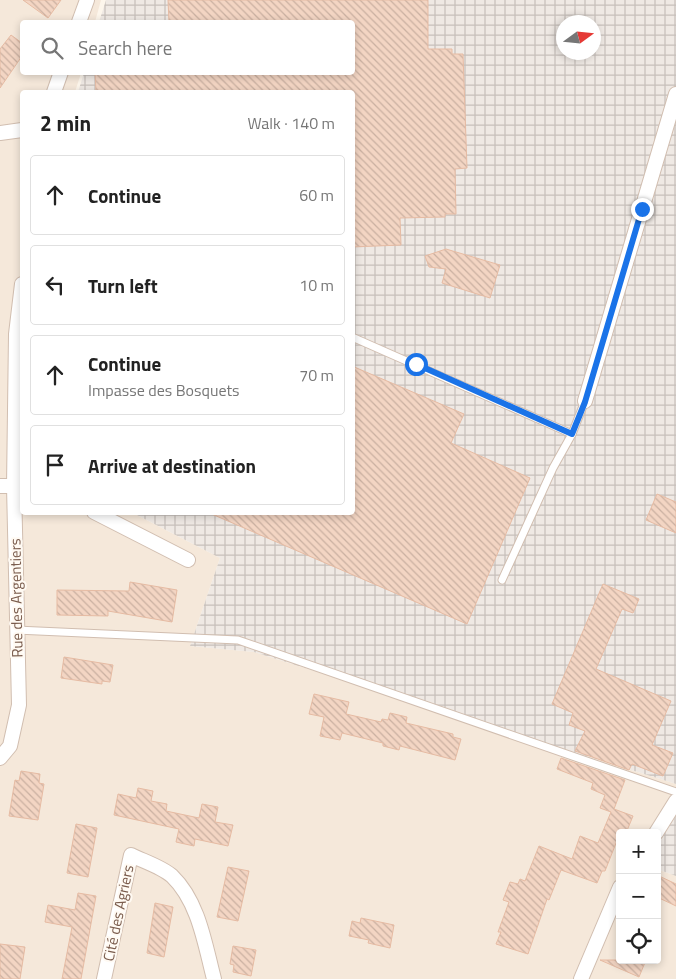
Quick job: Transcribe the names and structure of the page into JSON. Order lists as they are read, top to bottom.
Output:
{
  "streets": {
    "street": ["Rue des Argentiers", "Cité des Agriers"]
  },
  "north": "right",
  "page": {
    "search": "Search here",
    "heading": ["2 min", "Walk · 140 m"],
    "list": [
      ["Continue", "60 m"],
      ["Turn left", "10 m"],
      ["Continue", "Impasse des Bosquets", "70 m"],
      "Arrive at destination"
    ],
    "map_buttons": ["+", "−"]
  }
}
